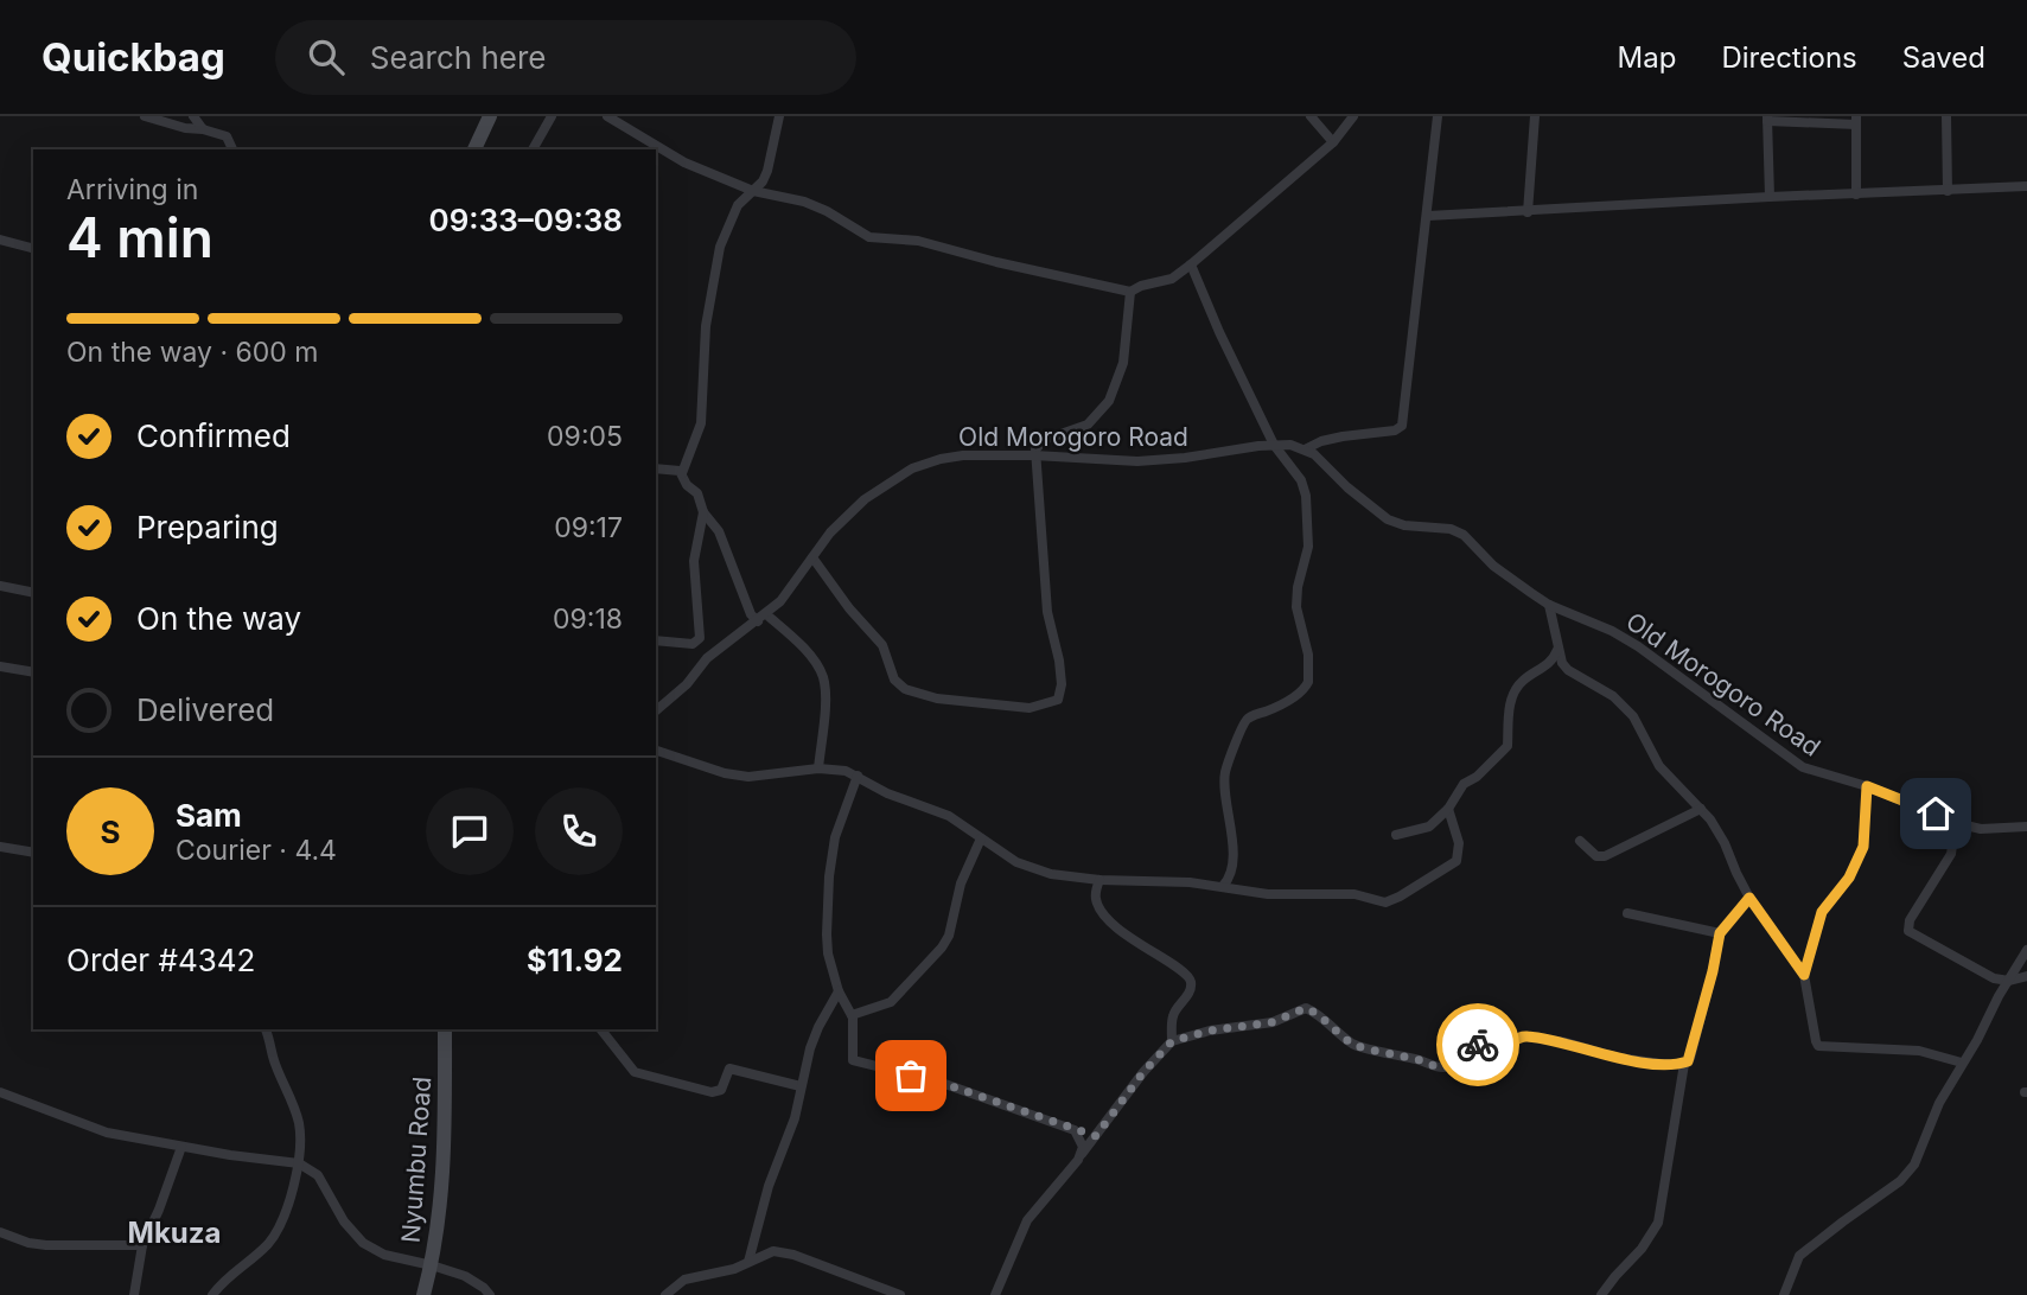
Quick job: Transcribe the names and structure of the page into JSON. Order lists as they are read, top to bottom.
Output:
{
  "streets": {
    "street": ["Old Morogoro Road", "Nyumbu Road"]
  },
  "districts": ["Mkuza"],
  "page": {
    "header": "Quickbag",
    "search": "Search here",
    "nav": ["Map", "Directions", "Saved"],
    "heading": ["4 min", "Arriving in", "09:33–09:38"],
    "panel": [
      "Sam",
      "Courier · 4.4",
      "Order #4342",
      "$11.92"
    ],
    "bar": "On the way · 600 m",
    "list": [
      ["Confirmed", "09:05"],
      ["Preparing", "09:17"],
      ["On the way", "09:18"],
      "Delivered"
    ],
    "round": "S"
  }
}
